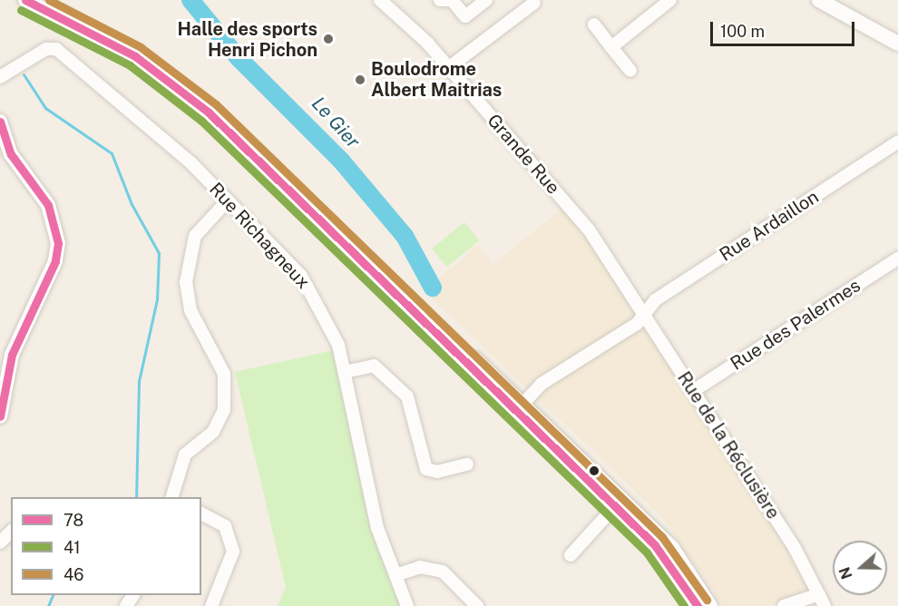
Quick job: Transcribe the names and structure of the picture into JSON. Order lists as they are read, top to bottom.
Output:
{
  "streets": {
    "street": [
      "Grande Rue",
      "Rue Ardaillon",
      "Rue Richagneux",
      "Rue des Palermes",
      "Rue de la Réclusière"
    ]
  },
  "crossings": [
    ["Grande Rue", "Rue de la Réclusière"],
    ["Rue Ardaillon", "Rue de la Réclusière"],
    ["Rue des Palermes", "Rue de la Réclusière"]
  ],
  "water": ["Le Gier"],
  "places": ["Halle des sports Henri Pichon", "Boulodrome Albert Maitrias"],
  "lines": ["transit line 78", "transit line 46", "transit line 41"],
  "legend": ["78", "41", "46"],
  "scale_bar": "100 m",
  "north": "left"
}
